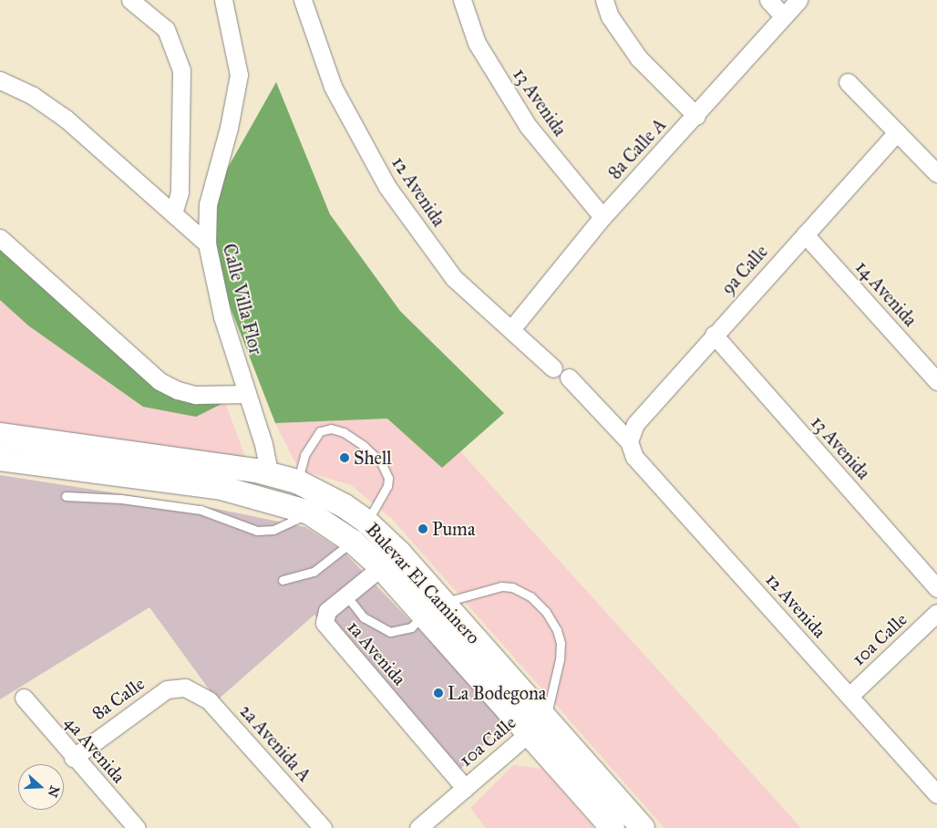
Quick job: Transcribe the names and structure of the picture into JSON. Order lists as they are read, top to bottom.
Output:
{
  "streets": {
    "main road": ["Bulevar El Caminero"],
    "street": [
      "13 Avenida",
      "8a Calle A",
      "12 Avenida",
      "9a Calle",
      "14 Avenida",
      "Calle Villa Flor",
      "10a Calle",
      "1a Avenida",
      "8a Calle",
      "2a Avenida A",
      "4a Avenida"
    ]
  },
  "crossings": [
    ["13 Avenida", "8a Calle A"],
    ["13 Avenida", "9a Calle"],
    ["8a Calle A", "12 Avenida"],
    ["12 Avenida", "9a Calle"],
    ["12 Avenida", "10a Calle"],
    ["9a Calle", "14 Avenida"],
    ["Calle Villa Flor", "Bulevar El Caminero"],
    ["Bulevar El Caminero", "10a Calle"],
    ["Bulevar El Caminero", "1a Avenida"],
    ["10a Calle", "1a Avenida"],
    ["8a Calle", "2a Avenida A"],
    ["8a Calle", "4a Avenida"]
  ],
  "places": ["Shell", "Puma", "La Bodegona"],
  "north": "right"
}
